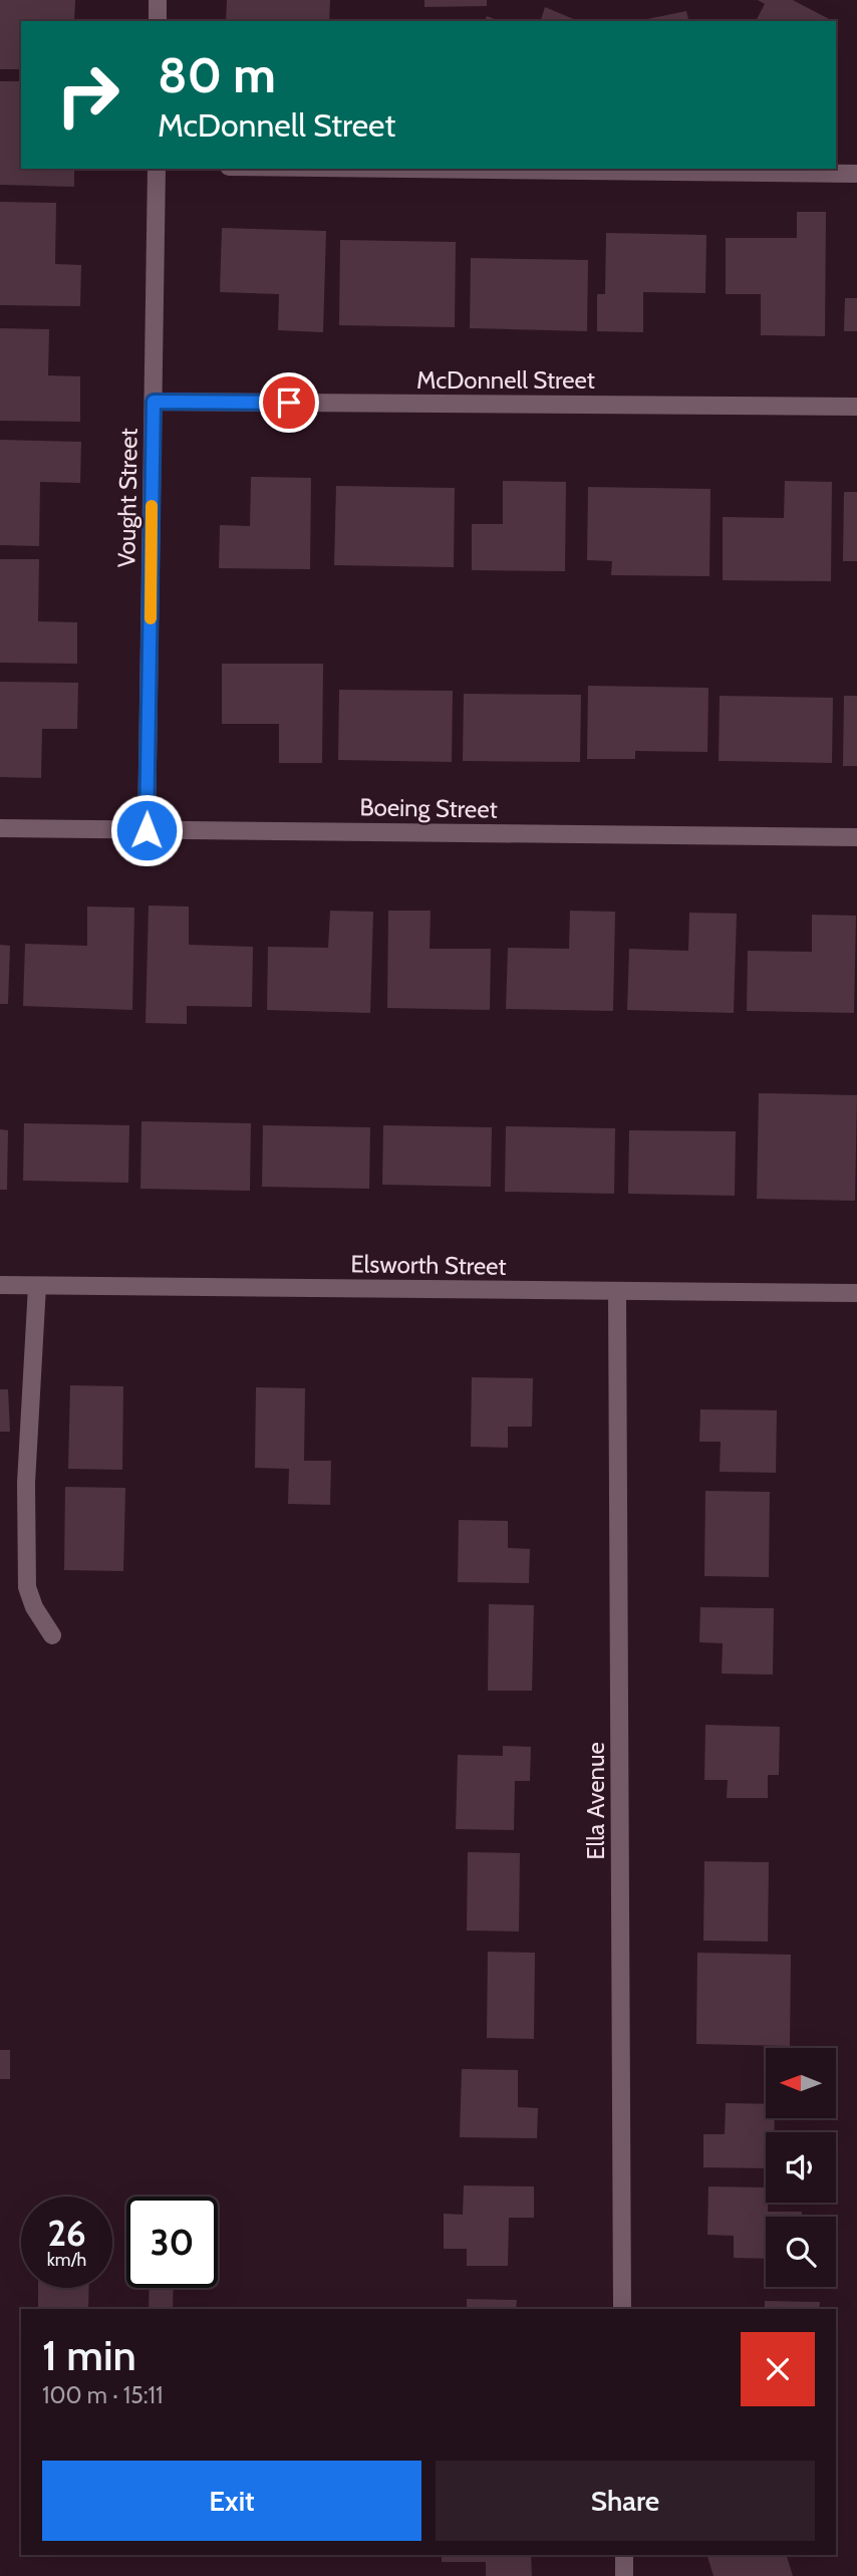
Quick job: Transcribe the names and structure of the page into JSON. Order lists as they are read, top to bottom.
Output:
{
  "streets": {
    "street": [
      "McDonnell Street",
      "Vought Street",
      "Boeing Street",
      "Elsworth Street",
      "Ella Avenue"
    ]
  },
  "crossings": [
    ["McDonnell Street", "Vought Street"],
    ["Vought Street", "Boeing Street"],
    ["Elsworth Street", "Ella Avenue"]
  ],
  "north": "left",
  "page": {
    "turn": ["80 m", "McDonnell Street"],
    "speed": "26 km/h",
    "limit": "30",
    "heading": ["1 min", "100 m · 15:11"],
    "buttons": ["Exit", "Share"]
  }
}
